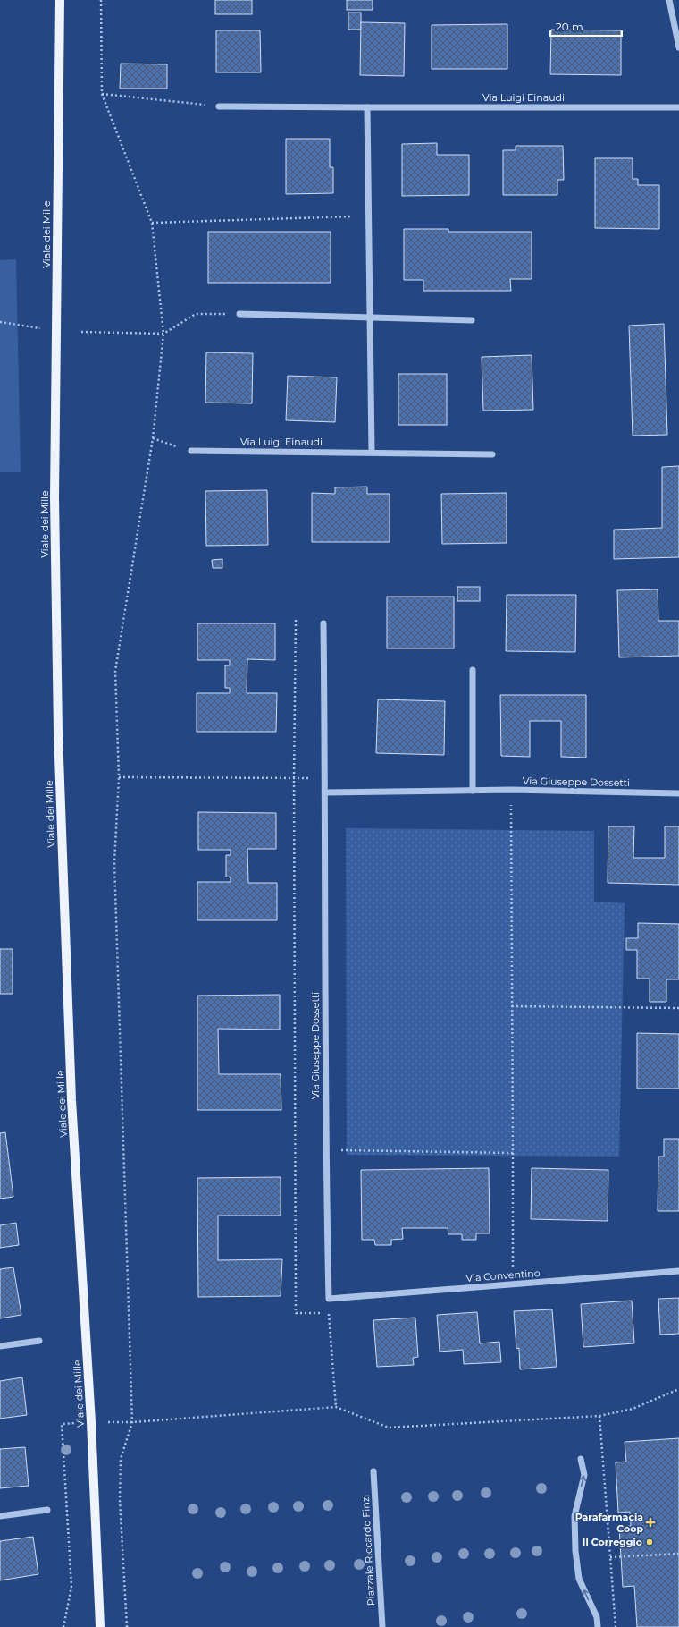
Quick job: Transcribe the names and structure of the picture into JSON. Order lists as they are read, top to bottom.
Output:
{
  "streets": {
    "main road": ["Viale dei Mille"],
    "street": [
      "Via Luigi Einaudi",
      "Via Giuseppe Dossetti",
      "Via Conventino",
      "Piazzale Riccardo Finzi"
    ]
  },
  "crossings": [
    ["Via Giuseppe Dossetti", "Via Conventino"]
  ],
  "places": {
    "health": ["Parafarmacia Coop"],
    "other": ["Il Correggio"]
  },
  "scale_bar": "20 m"
}
